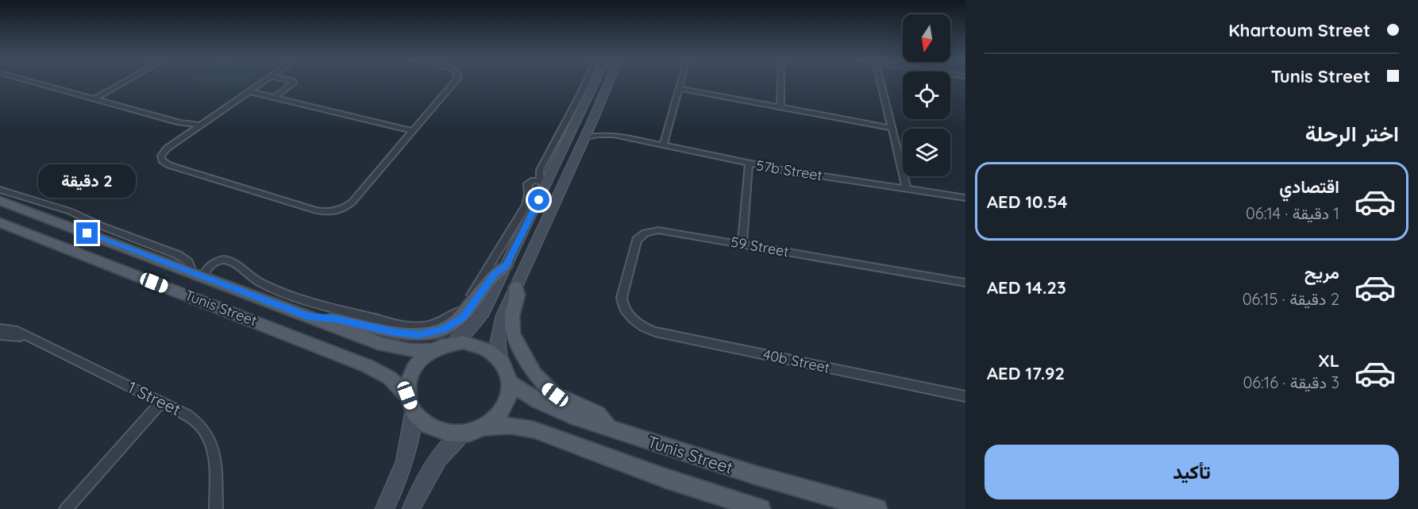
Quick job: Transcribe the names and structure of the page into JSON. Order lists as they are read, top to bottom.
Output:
{
  "streets": {
    "main road": ["Tunis Street"],
    "street": [
      "57b Street",
      "59 Street",
      "40b Street",
      "1 Street"
    ]
  },
  "crossings": [
    ["59 Street", "40b Street"]
  ],
  "north": "bottom",
  "page": {
    "banner": ["Khartoum Street", "Tunis Street"],
    "heading": "اختر الرحلة",
    "list": [
      {
        "name": "اقتصادي",
        "note": "1 دقيقة · 06:14",
        "value": "AED 10.54"
      },
      {
        "name": "مريح",
        "note": "2 دقيقة · 06:15",
        "value": "AED 14.23"
      },
      {
        "name": "XL",
        "note": "3 دقيقة · 06:16",
        "value": "AED 17.92"
      }
    ],
    "bubble": "2 دقيقة",
    "buttons": "تأكيد"
  }
}
